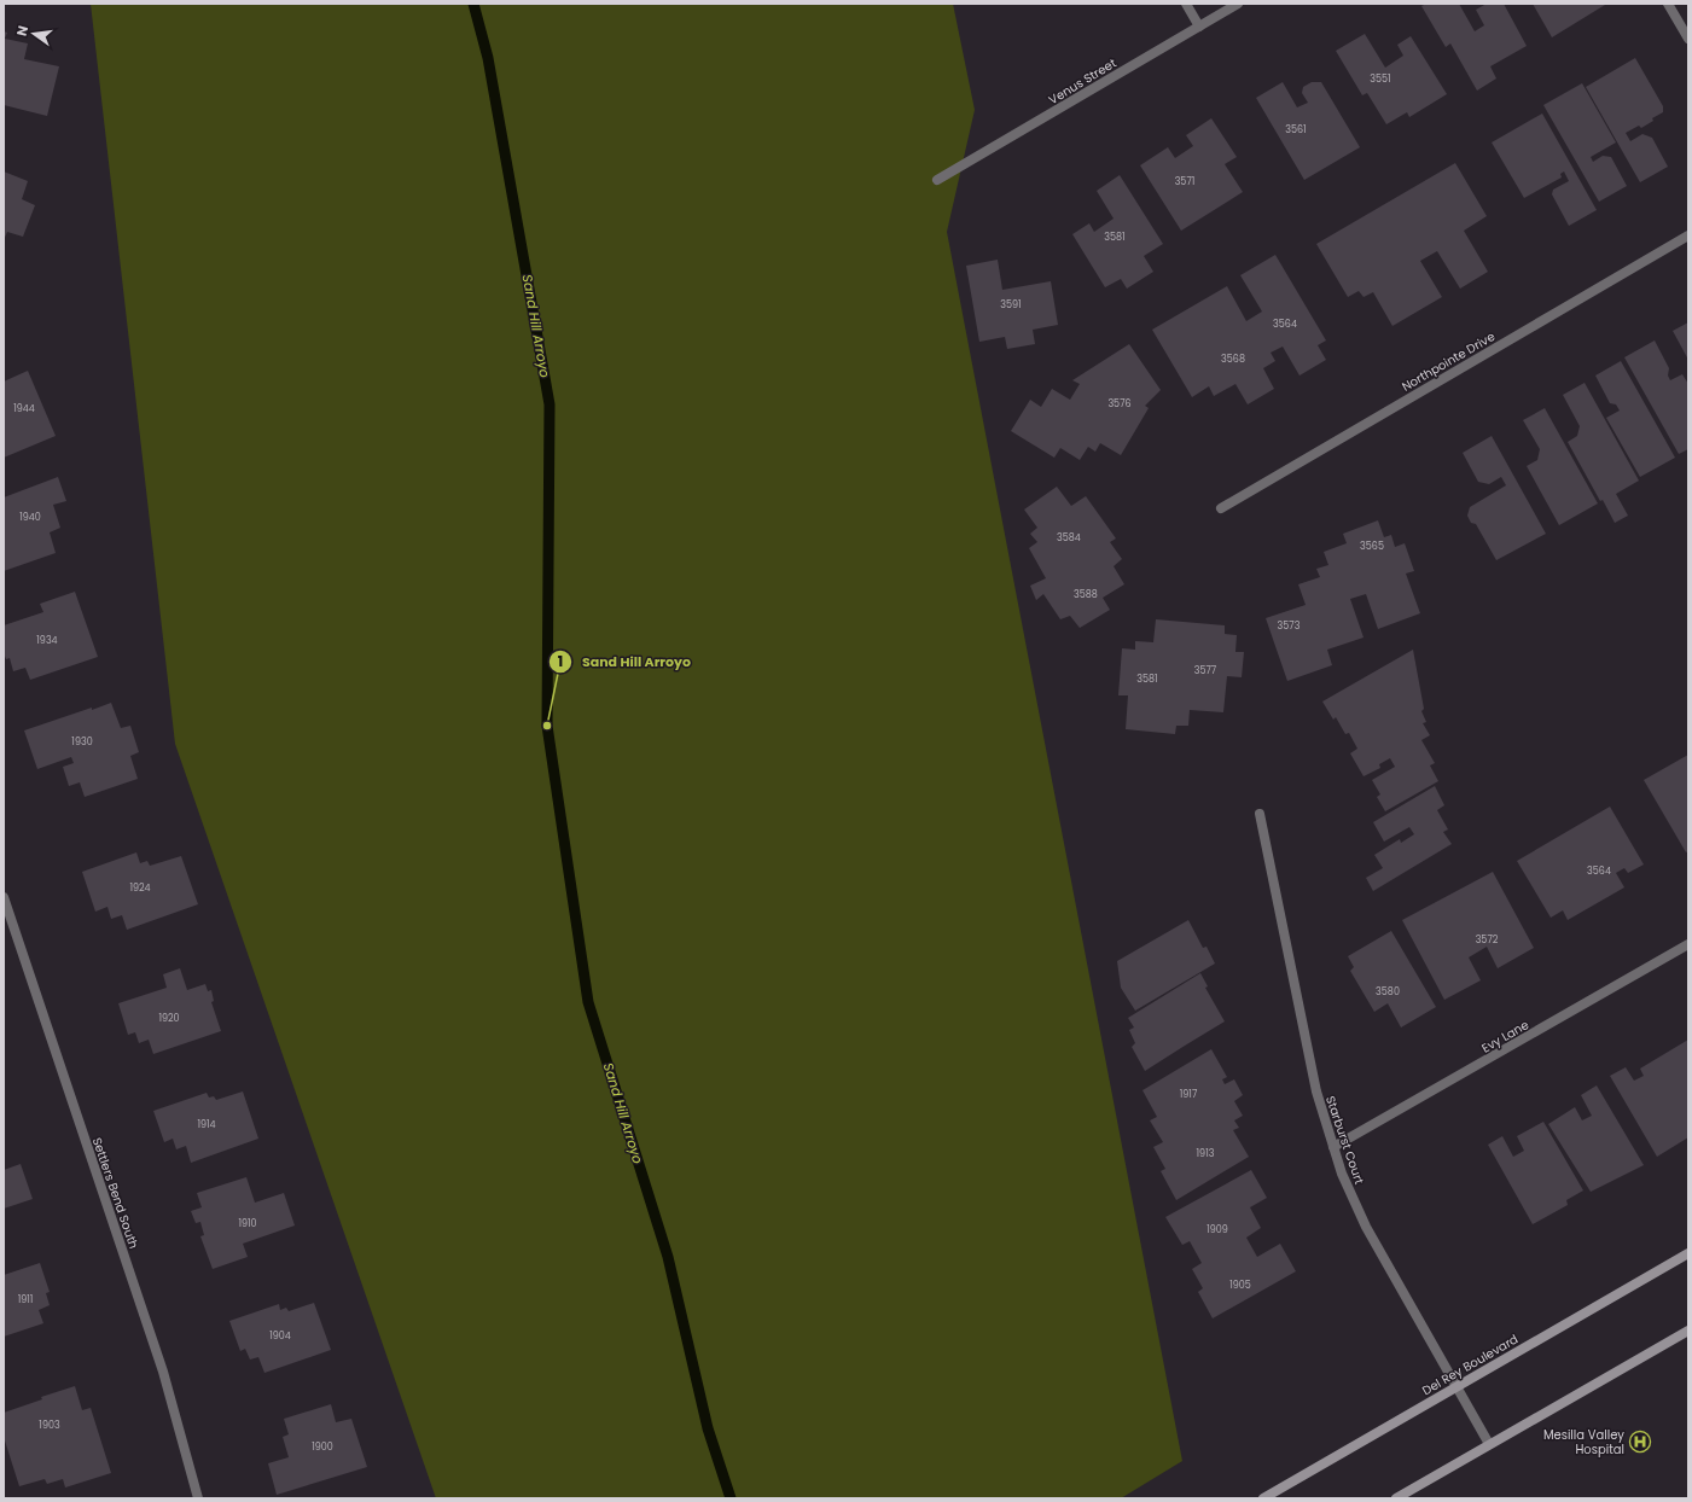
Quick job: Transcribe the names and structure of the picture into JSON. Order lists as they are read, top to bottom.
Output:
{
  "streets": {
    "main road": ["Del Rey Boulevard"],
    "street": [
      "Venus Street",
      "Northpointe Drive",
      "Evy Lane",
      "Starburst Court",
      "Settlers Bend South"
    ]
  },
  "crossings": [
    ["Evy Lane", "Starburst Court"],
    ["Starburst Court", "Del Rey Boulevard"]
  ],
  "water": ["Sand Hill Arroyo"],
  "places": {
    "other": ["Sand Hill Arroyo"],
    "hospital": ["Mesilla Valley Hospital"]
  },
  "house_numbers": [
    "3551",
    "3561",
    "3571",
    "3581",
    "3591",
    "3564",
    "3568",
    "3576",
    "1944",
    "1940",
    "3584",
    "3565",
    "3588",
    "3573",
    "1934",
    "3577",
    "3581",
    "1930",
    "3564",
    "1924",
    "3572",
    "3580",
    "1920",
    "1917",
    "1914",
    "1913",
    "1910",
    "1909",
    "1905",
    "1911",
    "1904",
    "1903",
    "1900"
  ],
  "north": "left"
}
